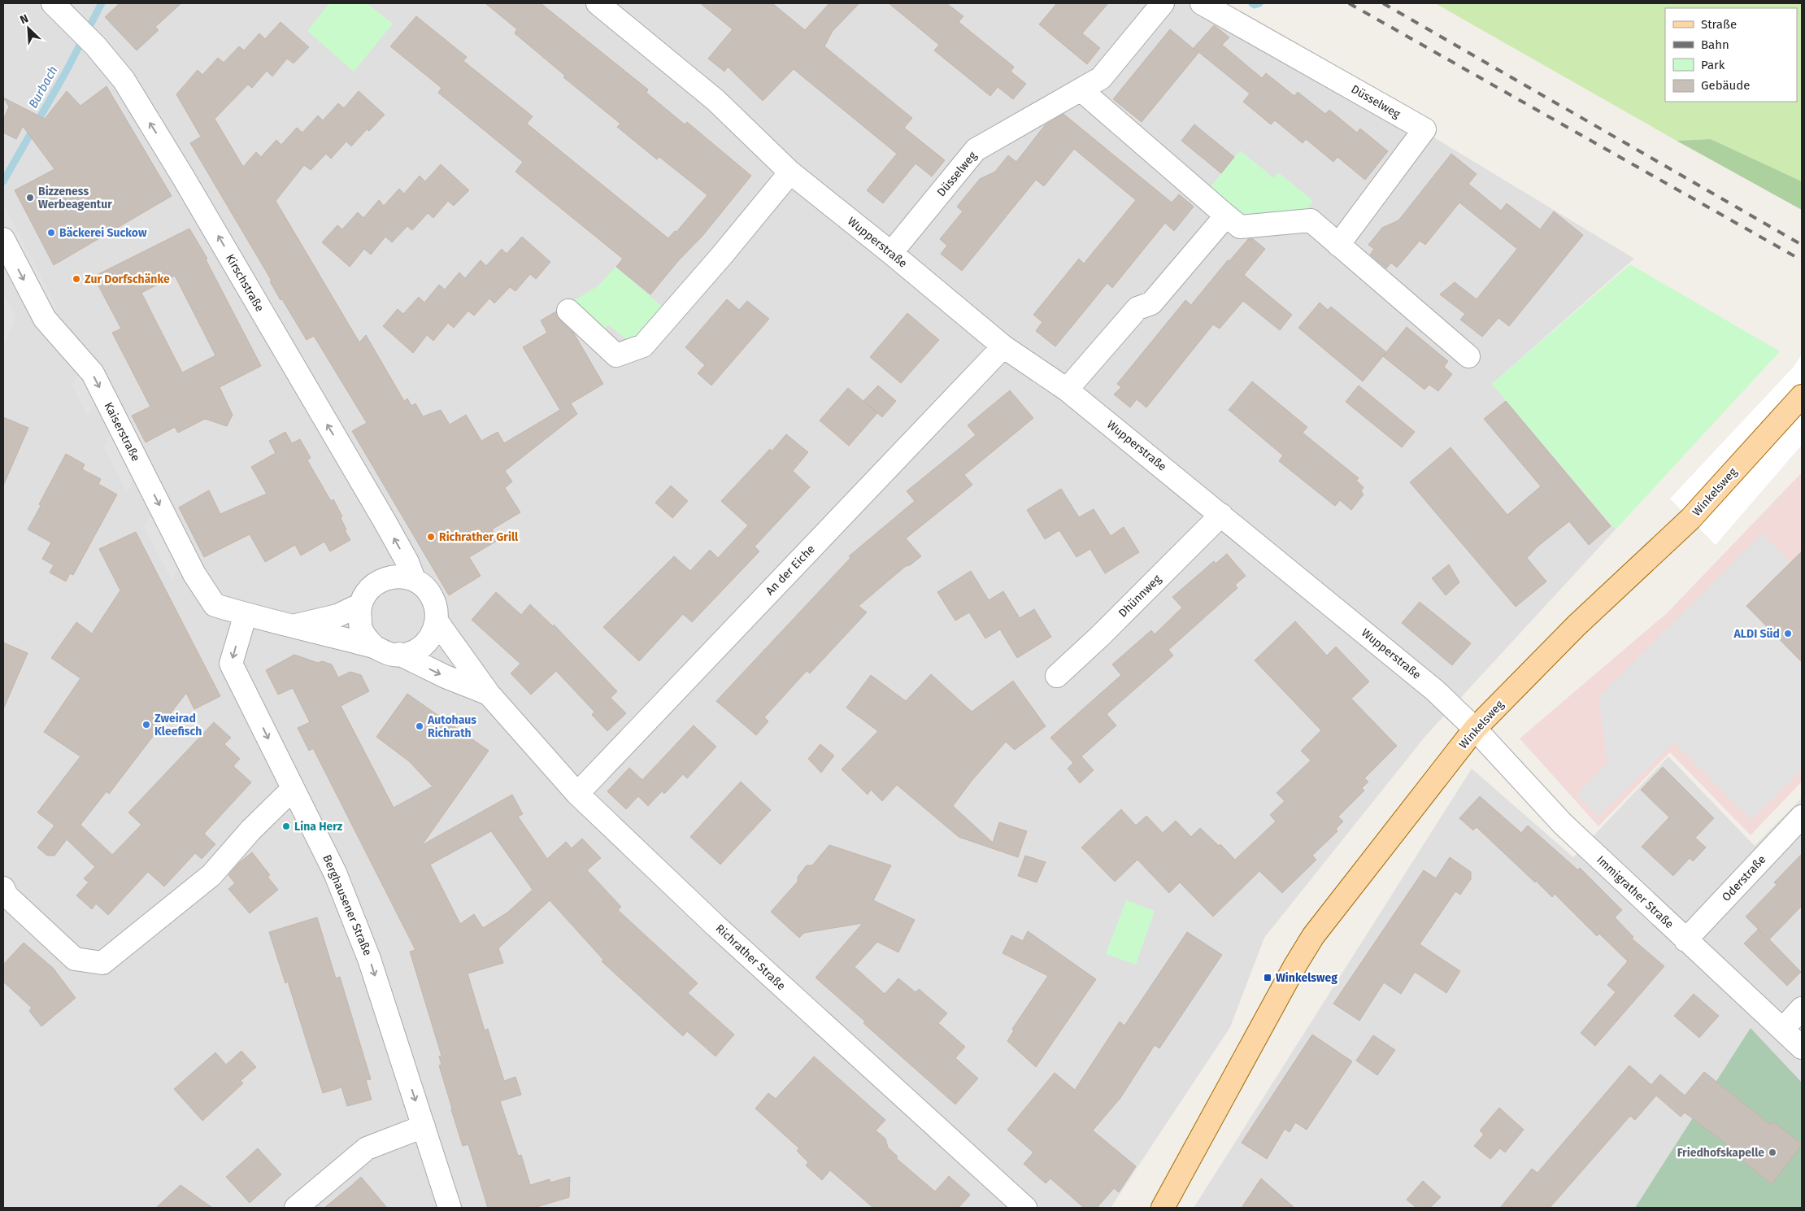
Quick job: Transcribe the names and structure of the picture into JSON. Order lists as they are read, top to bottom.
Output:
{
  "streets": {
    "main road": ["Winkelsweg"],
    "street": [
      "Düsselweg",
      "Wupperstraße",
      "Kirschstraße",
      "Kaiserstraße",
      "An der Eiche",
      "Dhünnweg",
      "Oderstraße",
      "Immigrather Straße",
      "Berghausener Straße",
      "Richrather Straße"
    ]
  },
  "crossings": [
    ["Düsselweg", "Wupperstraße"],
    ["Wupperstraße", "Winkelsweg"],
    ["Wupperstraße", "An der Eiche"],
    ["Wupperstraße", "Dhünnweg"],
    ["Wupperstraße", "Immigrather Straße"],
    ["Kirschstraße", "Richrather Straße"],
    ["Kaiserstraße", "Berghausener Straße"],
    ["Winkelsweg", "Immigrather Straße"],
    ["An der Eiche", "Richrather Straße"],
    ["Oderstraße", "Immigrather Straße"]
  ],
  "one_way": ["Kirschstraße", "Kaiserstraße", "Berghausener Straße"],
  "water": ["Burbach"],
  "places": {
    "other": [
      "Bizzeness Werbeagentur",
      "Bäckerei Suckow",
      "Zur Dorfschänke",
      "Richrather Grill",
      "ALDI Süd",
      "Zweirad Kleefisch",
      "Autohaus Richrath",
      "Lina Herz",
      "Friedhofskapelle"
    ],
    "transit": ["Winkelsweg"]
  },
  "legend": [
    "Straße",
    "Bahn",
    "Park",
    "Gebäude"
  ],
  "north": "top left"
}
